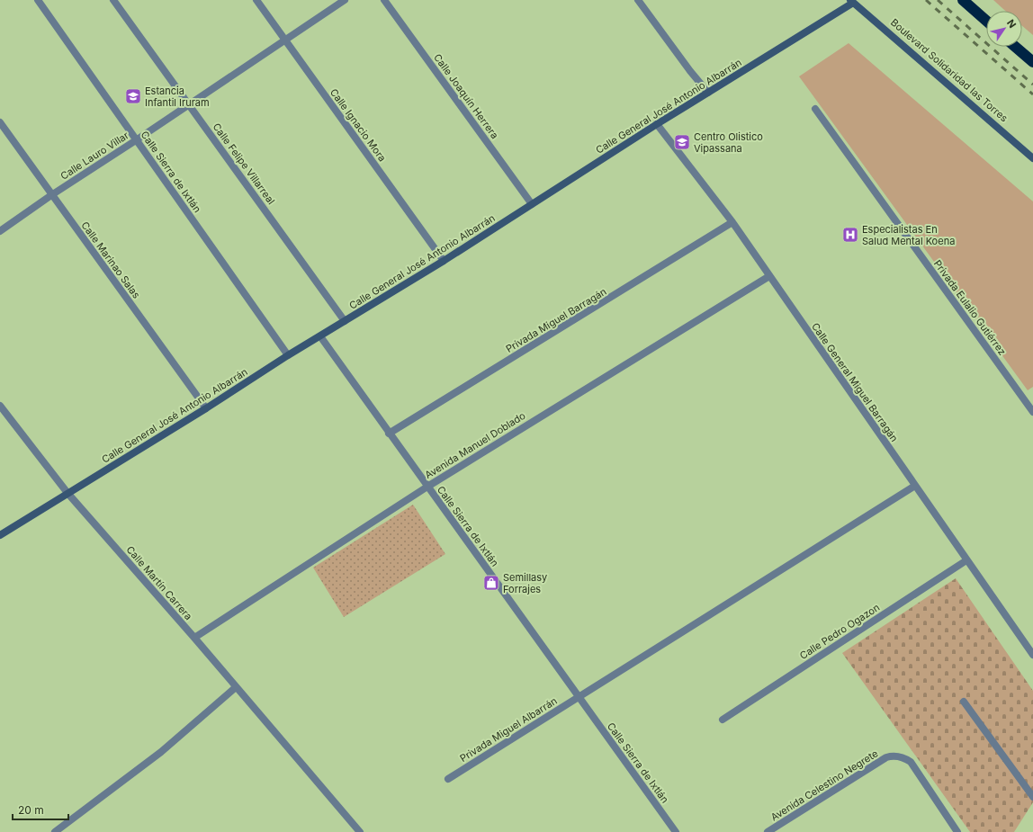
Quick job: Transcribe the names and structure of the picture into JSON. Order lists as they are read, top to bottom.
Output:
{
  "streets": {
    "street": [
      "Boulevard Solidaridad las Torres",
      "Calle Joaquín Herrera",
      "Calle General José Antonio Albarrán",
      "Calle Ignacio Mora",
      "Calle Lauro Villar",
      "Calle Felipe Villarreal",
      "Calle Sierra de Ixtlán",
      "Calle Marinao Salas",
      "Privada Eulalio Gutiérrez",
      "Privada Miguel Barragán",
      "Calle General Miguel Barragán",
      "Avenida Manuel Doblado",
      "Calle Martín Carrera",
      "Calle Pedro Ogazon",
      "Privada Miguel Albarrán",
      "Avenida Celestino Negrete"
    ]
  },
  "crossings": [
    ["Boulevard Solidaridad las Torres", "Calle General José Antonio Albarrán"],
    ["Calle Joaquín Herrera", "Calle General José Antonio Albarrán"],
    ["Calle General José Antonio Albarrán", "Calle Ignacio Mora"],
    ["Calle General José Antonio Albarrán", "Calle Felipe Villarreal"],
    ["Calle General José Antonio Albarrán", "Calle Sierra de Ixtlán"],
    ["Calle General José Antonio Albarrán", "Calle Marinao Salas"],
    ["Calle General José Antonio Albarrán", "Calle General Miguel Barragán"],
    ["Calle General José Antonio Albarrán", "Calle Martín Carrera"],
    ["Calle Ignacio Mora", "Calle Lauro Villar"],
    ["Calle Lauro Villar", "Calle Felipe Villarreal"],
    ["Calle Lauro Villar", "Calle Sierra de Ixtlán"],
    ["Calle Lauro Villar", "Calle Marinao Salas"],
    ["Calle Sierra de Ixtlán", "Privada Miguel Barragán"],
    ["Calle Sierra de Ixtlán", "Avenida Manuel Doblado"],
    ["Calle Sierra de Ixtlán", "Privada Miguel Albarrán"],
    ["Privada Miguel Barragán", "Calle General Miguel Barragán"],
    ["Calle General Miguel Barragán", "Avenida Manuel Doblado"],
    ["Calle General Miguel Barragán", "Calle Pedro Ogazon"],
    ["Calle General Miguel Barragán", "Privada Miguel Albarrán"],
    ["Avenida Manuel Doblado", "Calle Martín Carrera"]
  ],
  "places": {
    "school or university": ["Estancia Infantil Iruram", "Centro Olistico Vipassana"],
    "hospital": ["Especialistas En Salud Mental Koena"],
    "shop": ["Semillasy Forrajes"]
  },
  "scale_bar": "20 m",
  "north": "top right"
}
